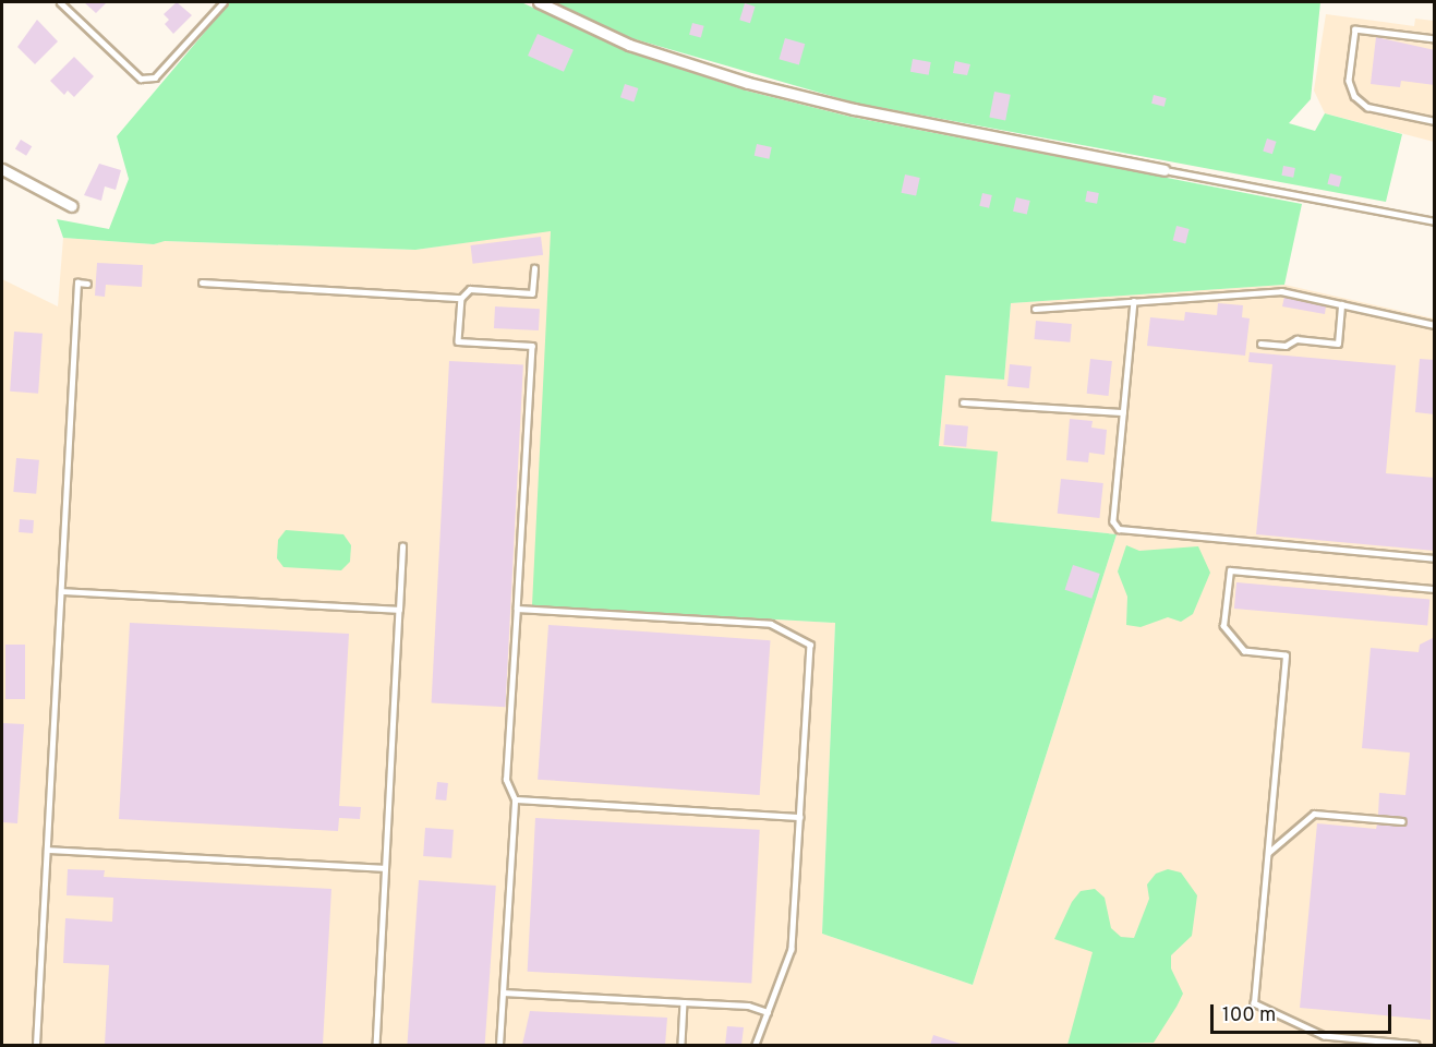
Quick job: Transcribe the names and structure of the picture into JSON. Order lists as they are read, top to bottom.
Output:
{
  "scale_bar": "100 m"
}
